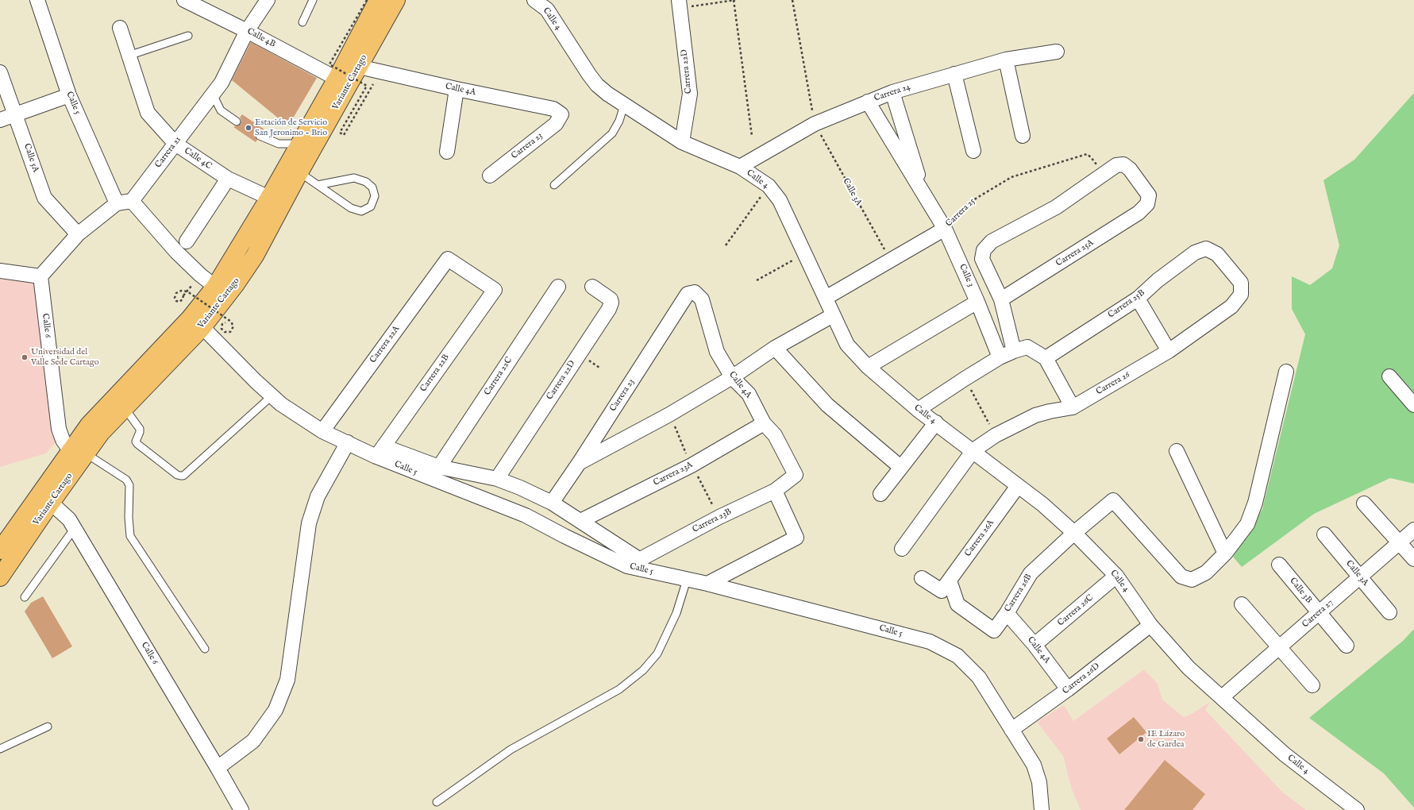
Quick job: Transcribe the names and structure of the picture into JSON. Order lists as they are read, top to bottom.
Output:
{
  "streets": {
    "highway": ["Variante Cartago"],
    "street": [
      "Calle 4",
      "Calle 4B",
      "Carrera 22D",
      "Calle 4A",
      "Carrera 24",
      "Calle 5",
      "Carrera 23",
      "Carrera 21",
      "Calle 5A",
      "Calle 4C",
      "Calle 3A",
      "Carrera 25",
      "Carrera 25A",
      "Calle 3",
      "Carrera 25B",
      "Calle 6",
      "Carrera 22A",
      "Carrera 22B",
      "Carrera 22C",
      "Carrera 26",
      "Carrera 23A",
      "Carrera 23B",
      "Carrera 26A",
      "Calle 3B",
      "Carrera 26B",
      "Carrera 26C",
      "Carrera 27",
      "Carrera 26D"
    ]
  },
  "crossings": [
    ["Calle 4", "Carrera 22D"],
    ["Calle 4", "Carrera 24"],
    ["Calle 4", "Carrera 25"],
    ["Calle 4", "Carrera 26"],
    ["Calle 4", "Carrera 26A"],
    ["Calle 4", "Carrera 26B"],
    ["Calle 4", "Carrera 26C"],
    ["Calle 4", "Carrera 27"],
    ["Calle 4", "Carrera 26D"],
    ["Calle 4B", "Variante Cartago"],
    ["Calle 4B", "Carrera 21"],
    ["Variante Cartago", "Calle 4A"],
    ["Variante Cartago", "Calle 5"],
    ["Variante Cartago", "Calle 4C"],
    ["Variante Cartago", "Calle 6"],
    ["Calle 4A", "Carrera 23"],
    ["Calle 4A", "Carrera 23A"],
    ["Calle 4A", "Carrera 23B"],
    ["Calle 4A", "Carrera 26B"],
    ["Calle 4A", "Carrera 26C"],
    ["Calle 4A", "Carrera 26D"],
    ["Carrera 24", "Calle 3A"],
    ["Carrera 24", "Calle 3"],
    ["Calle 5", "Carrera 22A"],
    ["Calle 5", "Carrera 22B"],
    ["Calle 5", "Carrera 23B"],
    ["Calle 5", "Carrera 26D"],
    ["Carrera 21", "Calle 4C"],
    ["Calle 3A", "Carrera 25"],
    ["Calle 3A", "Carrera 27"],
    ["Carrera 25", "Calle 3"],
    ["Carrera 25B", "Carrera 26"],
    ["Carrera 22A", "Carrera 22B"],
    ["Carrera 26A", "Carrera 26B"],
    ["Calle 3B", "Carrera 27"]
  ],
  "places": ["Estación de Servicio San Jeronimo - Brio", "Universidad del Valle Sede Cartago", "IE Lázaro de Gardea"]
}
